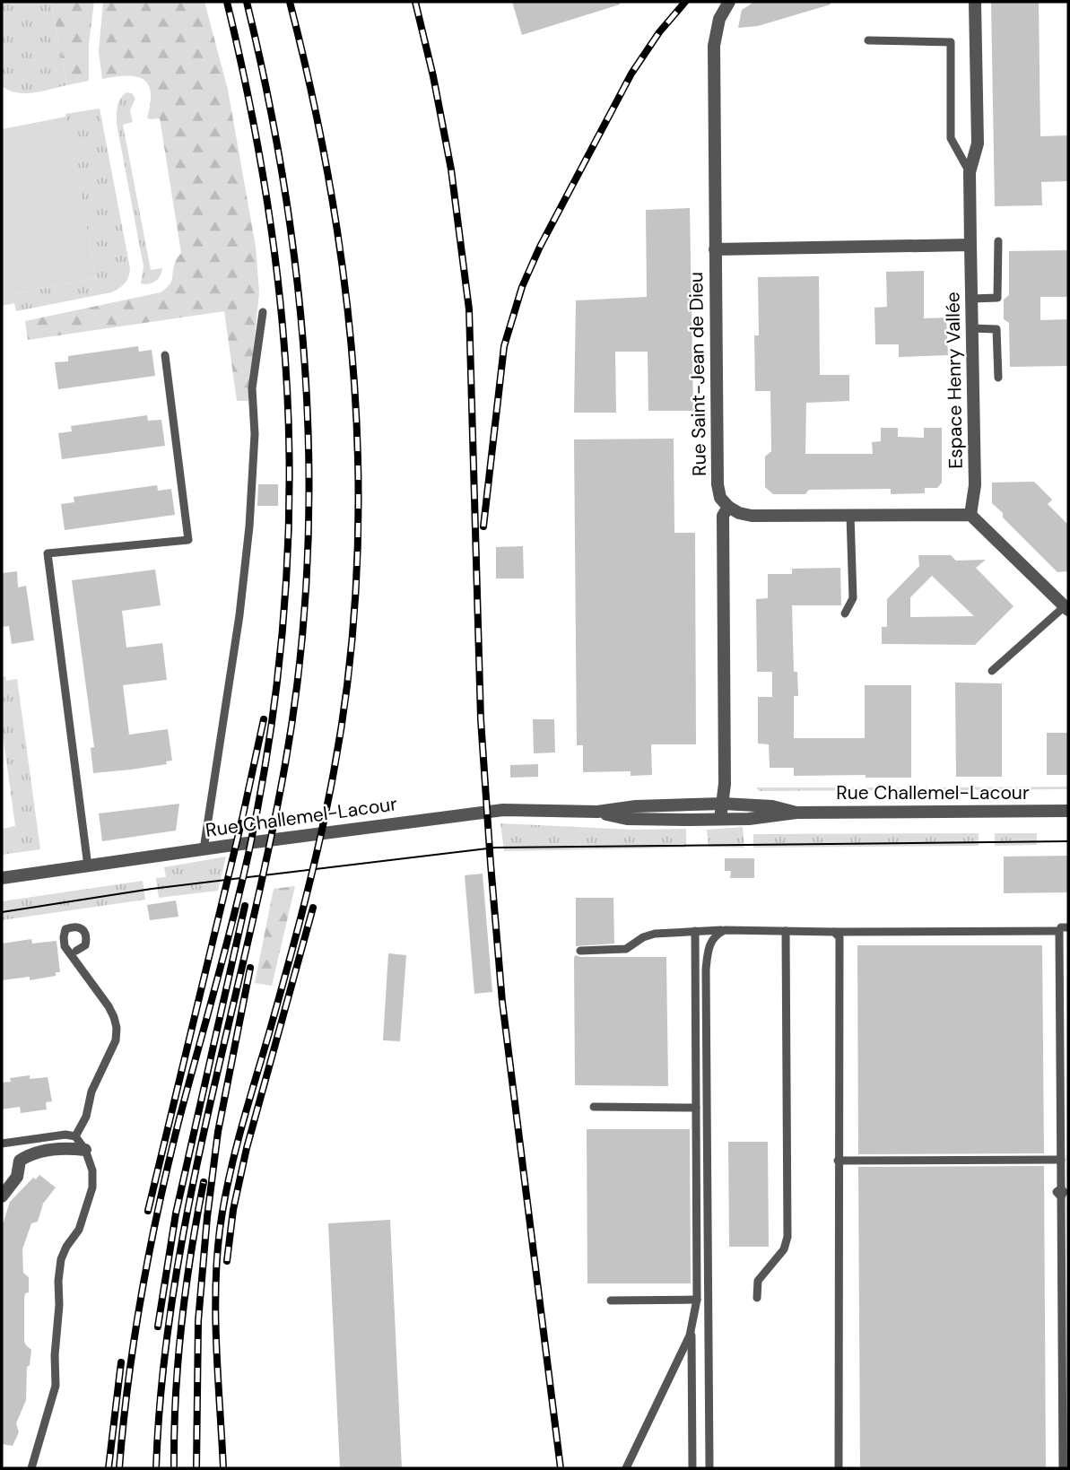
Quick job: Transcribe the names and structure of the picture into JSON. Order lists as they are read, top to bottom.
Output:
{
  "streets": {
    "street": ["Rue Saint-Jean de Dieu", "Espace Henry Vallée", "Rue Challemel-Lacour"]
  }
}
